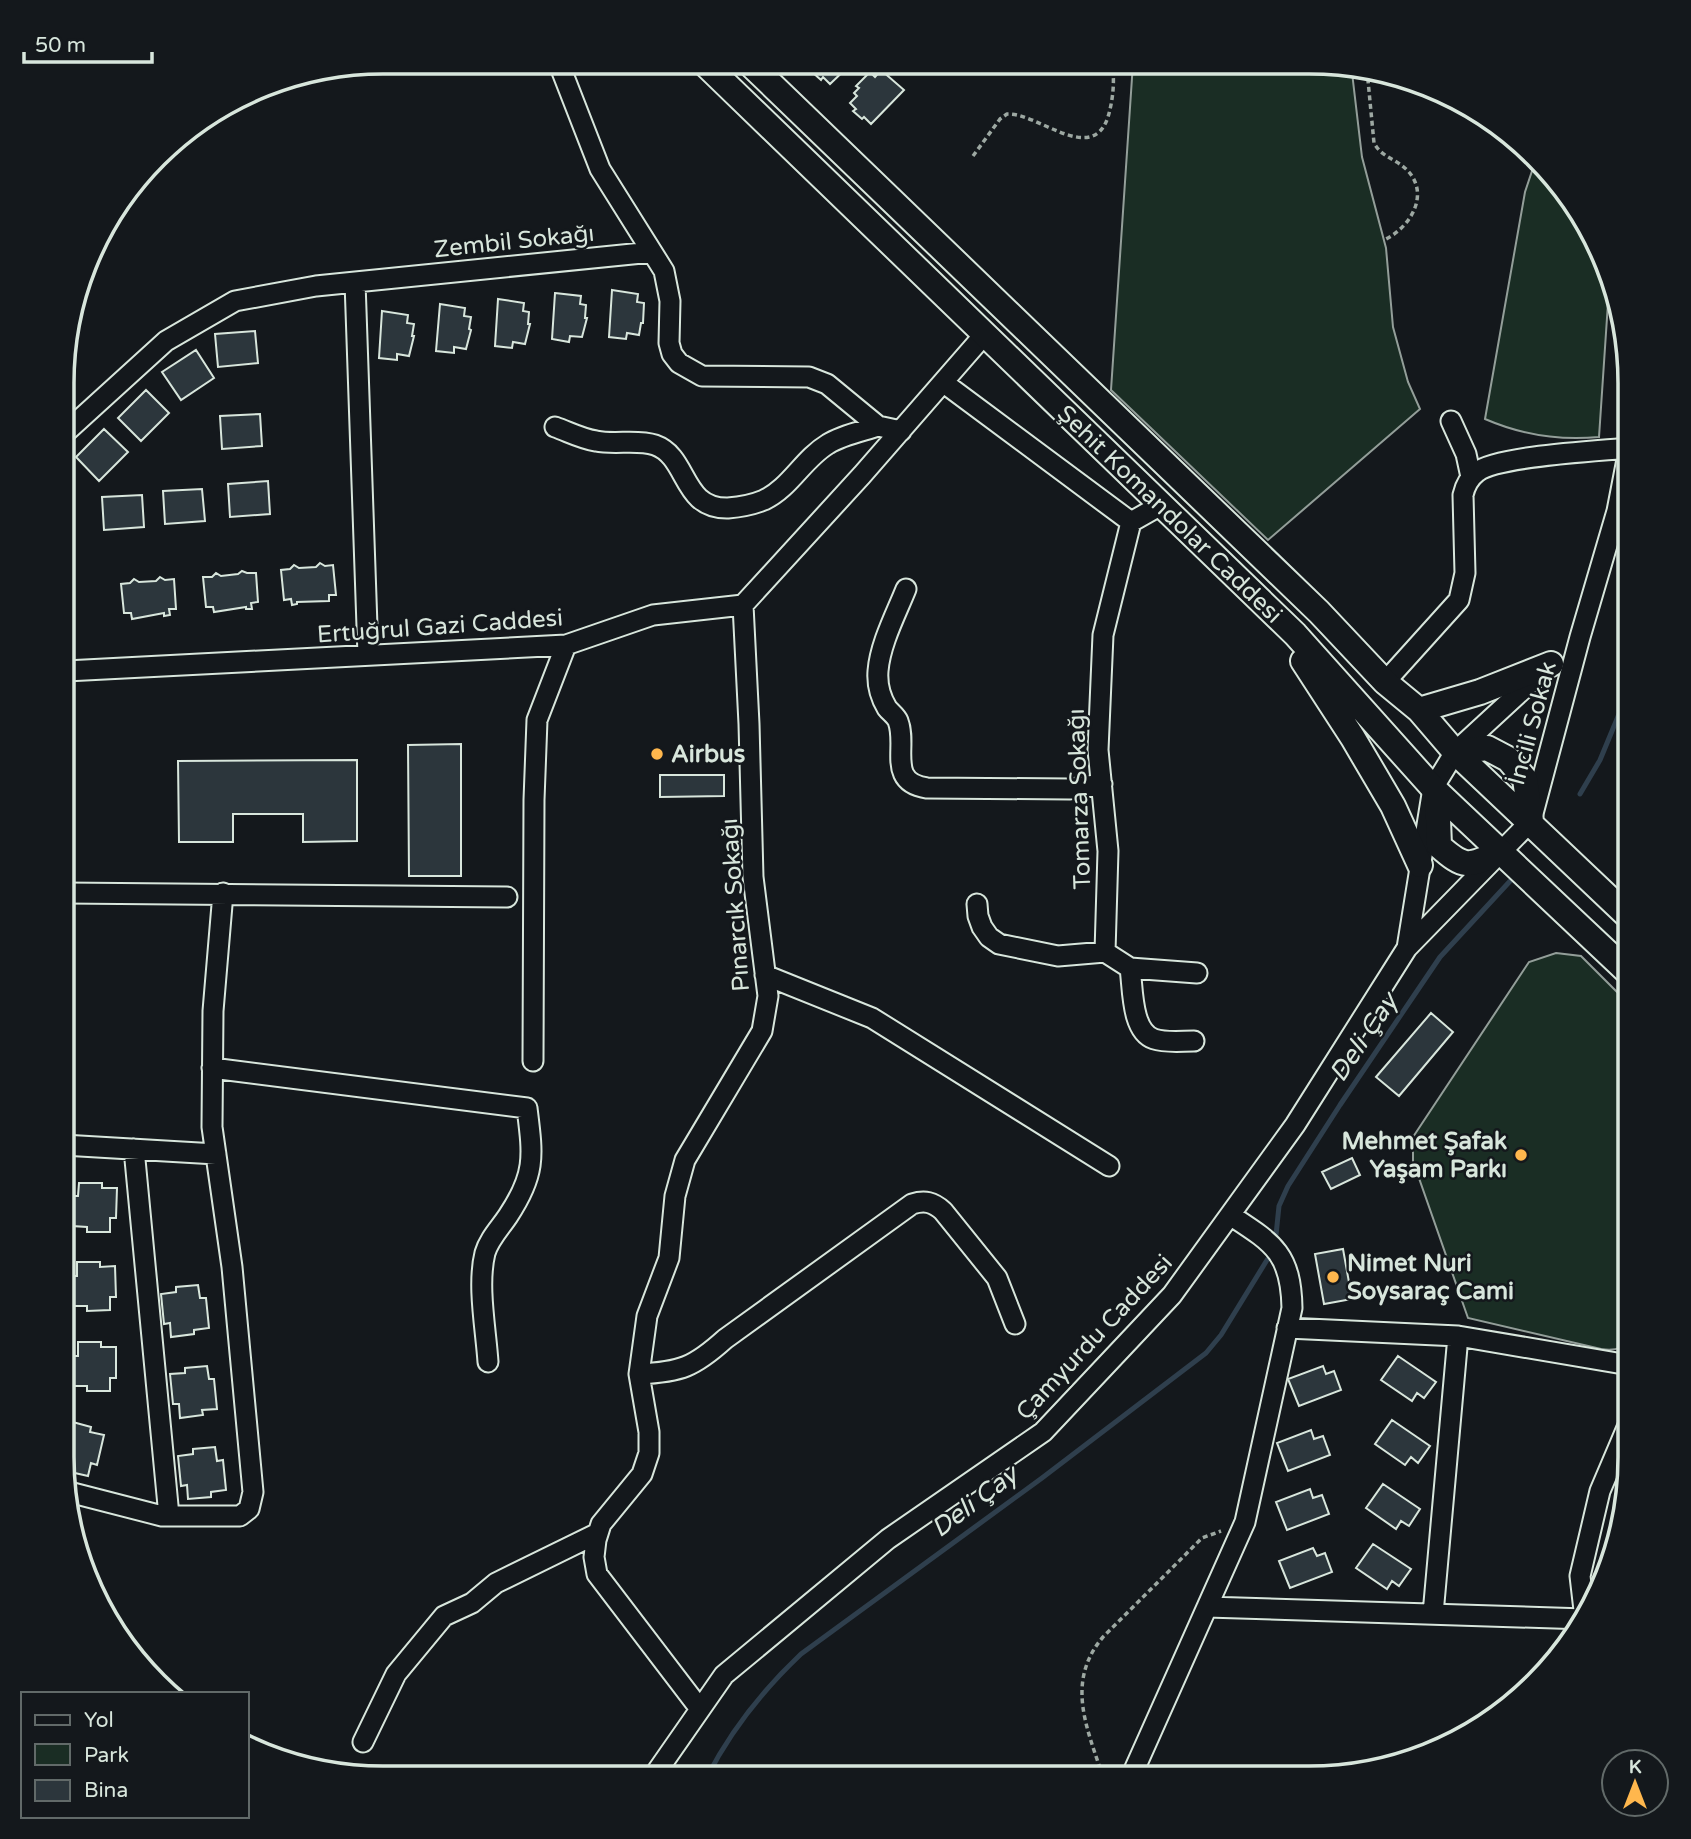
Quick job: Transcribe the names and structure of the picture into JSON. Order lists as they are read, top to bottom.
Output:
{
  "streets": {
    "main road": ["Şehit Komandolar Caddesi"],
    "street": [
      "Zembil Sokağı",
      "Ertuğrul Gazi Caddesi",
      "İncili Sokak",
      "Tomarza Sokağı",
      "Pınarcık Sokağı",
      "Çamyurdu Caddesi"
    ]
  },
  "crossings": [
    ["Şehit Komandolar Caddesi", "İncili Sokak"],
    ["Şehit Komandolar Caddesi", "Çamyurdu Caddesi"],
    ["Ertuğrul Gazi Caddesi", "Pınarcık Sokağı"],
    ["İncili Sokak", "Çamyurdu Caddesi"]
  ],
  "water": ["Deli Çay"],
  "places": ["Airbus", "Mehmet Şafak Yaşam Parkı", "Nimet Nuri Soysaraç Cami"],
  "legend": ["Yol", "Park", "Bina"],
  "scale_bar": "50 m",
  "north": "top"
}
